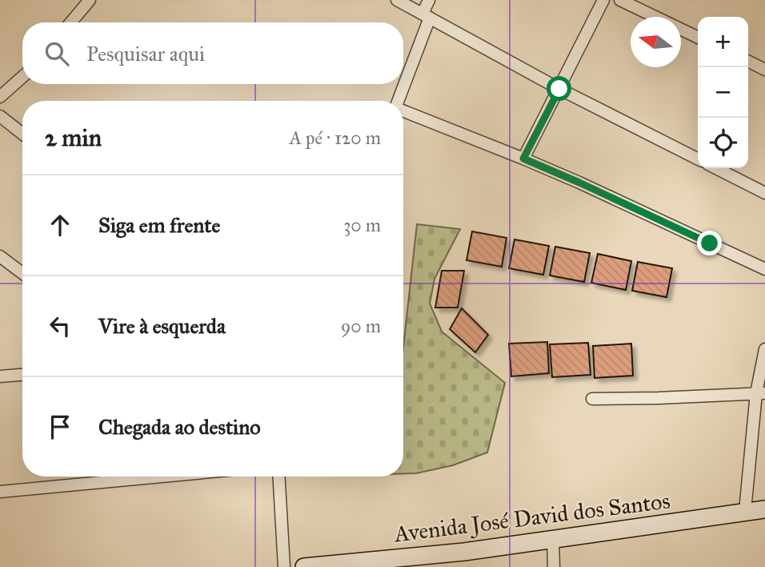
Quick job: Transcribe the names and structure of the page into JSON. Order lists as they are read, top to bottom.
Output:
{
  "streets": {
    "main road": ["Avenida José David dos Santos"]
  },
  "north": "left",
  "page": {
    "map_buttons": ["+", "−"],
    "search": "Pesquisar aqui",
    "heading": ["2 min", "A pé · 120 m"],
    "list": [
      ["Siga em frente", "30 m"],
      ["Vire à esquerda", "90 m"],
      "Chegada ao destino"
    ]
  }
}
